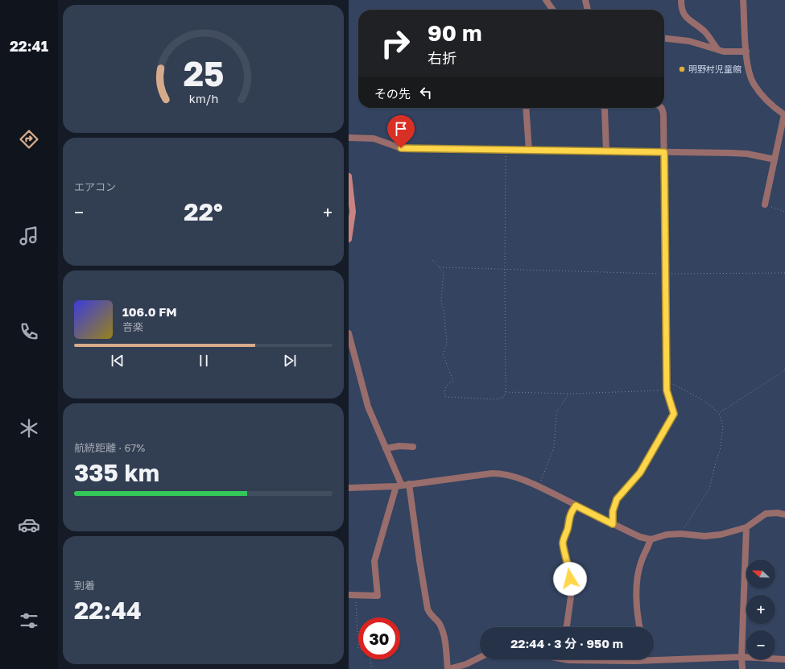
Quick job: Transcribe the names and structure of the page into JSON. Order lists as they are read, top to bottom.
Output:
{
  "places": ["明野村児童館"],
  "north": "left",
  "page": {
    "tabs": "22:41",
    "turn": ["90 m", "右折"],
    "then": "その先",
    "tile": [
      "エアコン",
      ["航続距離 · 67%", "335 km"],
      ["到着", "22:44"]
    ],
    "heat": ["−", "22°", "+"],
    "song": ["106.0 FM", "音楽"],
    "map_buttons": ["+", "−"],
    "limit": "30",
    "trip": "22:44 · 3 分 · 950 m",
    "gauge": ["25", "km/h"]
  }
}
